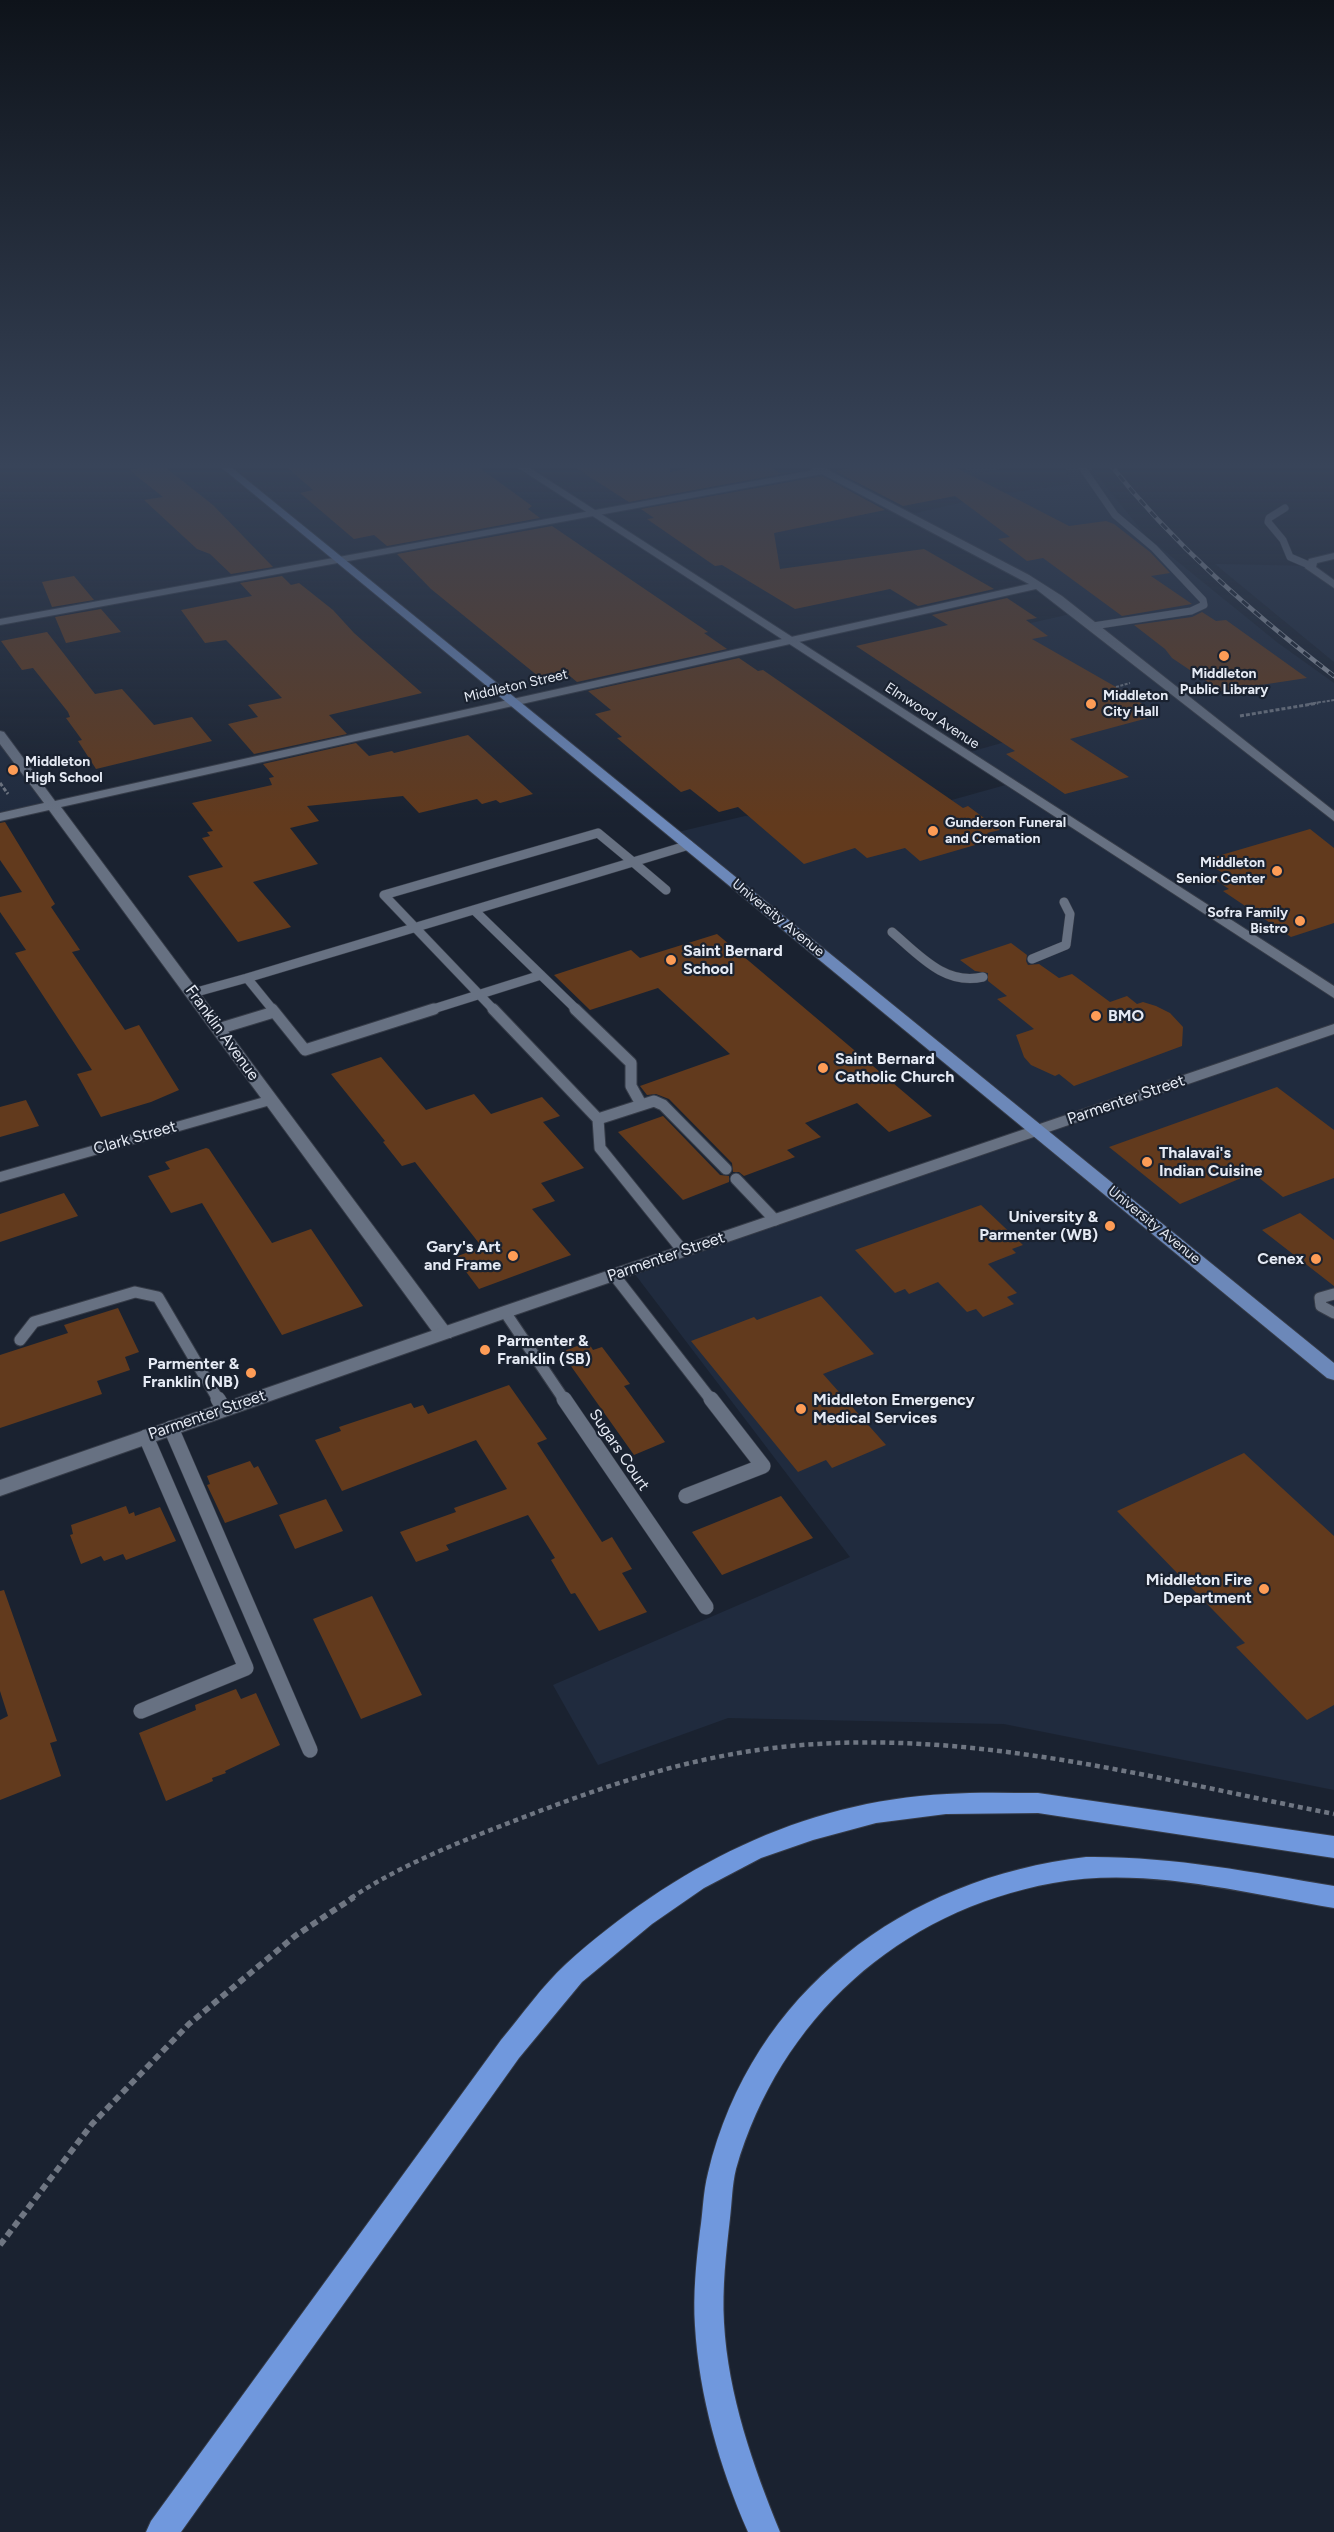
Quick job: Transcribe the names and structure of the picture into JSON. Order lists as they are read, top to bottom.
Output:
{
  "streets": {
    "main road": ["University Avenue"],
    "street": [
      "Middleton Street",
      "Elmwood Avenue",
      "Franklin Avenue",
      "Parmenter Street",
      "Clark Street"
    ],
    "lane": ["Sugars Court"]
  },
  "crossings": [
    ["Middleton Street", "Elmwood Avenue"],
    ["Middleton Street", "University Avenue"],
    ["Middleton Street", "Franklin Avenue"],
    ["University Avenue", "Parmenter Street"],
    ["Franklin Avenue", "Parmenter Street"],
    ["Franklin Avenue", "Clark Street"],
    ["Parmenter Street", "Sugars Court"]
  ],
  "places": [
    "Middleton Public Library",
    "Middleton City Hall",
    "Middleton High School",
    "Gunderson Funeral and Cremation",
    "Middleton Senior Center",
    "Sofra Family Bistro",
    "Saint Bernard School",
    "BMO",
    "Saint Bernard Catholic Church",
    "Thalavai's Indian Cuisine",
    "University & Parmenter (WB)",
    "Gary's Art and Frame",
    "Cenex",
    "Parmenter & Franklin (SB)",
    "Parmenter & Franklin (NB)",
    "Middleton Emergency Medical Services",
    "Middleton Fire Department"
  ]
}
